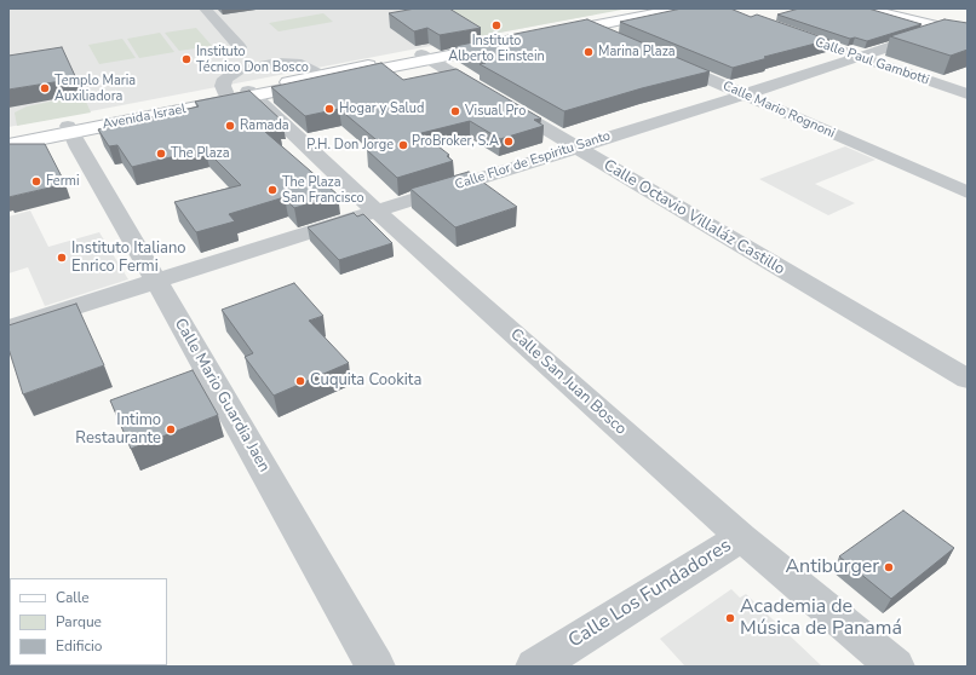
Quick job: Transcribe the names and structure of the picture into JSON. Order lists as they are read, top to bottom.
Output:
{
  "streets": {
    "main road": ["Avenida Israel"],
    "street": [
      "Calle Paul Gambotti",
      "Calle Mario Rognoni",
      "Calle Flor de Espiritu Santo",
      "Calle Octavio Villaláz Castillo",
      "Calle San Juan Bosco",
      "Calle Mario Guardia Jaen",
      "Calle Los Fundadores"
    ]
  },
  "crossings": [
    ["Calle Paul Gambotti", "Calle Flor de Espiritu Santo"],
    ["Calle Mario Rognoni", "Calle Flor de Espiritu Santo"],
    ["Avenida Israel", "Calle Octavio Villaláz Castillo"],
    ["Avenida Israel", "Calle San Juan Bosco"],
    ["Avenida Israel", "Calle Mario Guardia Jaen"],
    ["Calle Flor de Espiritu Santo", "Calle Octavio Villaláz Castillo"],
    ["Calle Flor de Espiritu Santo", "Calle San Juan Bosco"],
    ["Calle Flor de Espiritu Santo", "Calle Mario Guardia Jaen"],
    ["Calle San Juan Bosco", "Calle Los Fundadores"]
  ],
  "places": [
    "Instituto Alberto Einstein",
    "Marina Plaza",
    "Instituto Técnico Don Bosco",
    "Templo Maria Auxiliadora",
    "Hogar y Salud",
    "Visual Pro",
    "Ramada",
    "ProBroker, S.A",
    "P.H. Don Jorge",
    "The Plaza",
    "Fermi",
    "The Plaza San Francisco",
    "Instituto Italiano Enrico Fermi",
    "Cuquita Cookita",
    "Intimo Restaurante",
    "Antiburger",
    "Academia de Música de Panamá"
  ],
  "legend": ["Calle", "Parque", "Edificio"]
}
